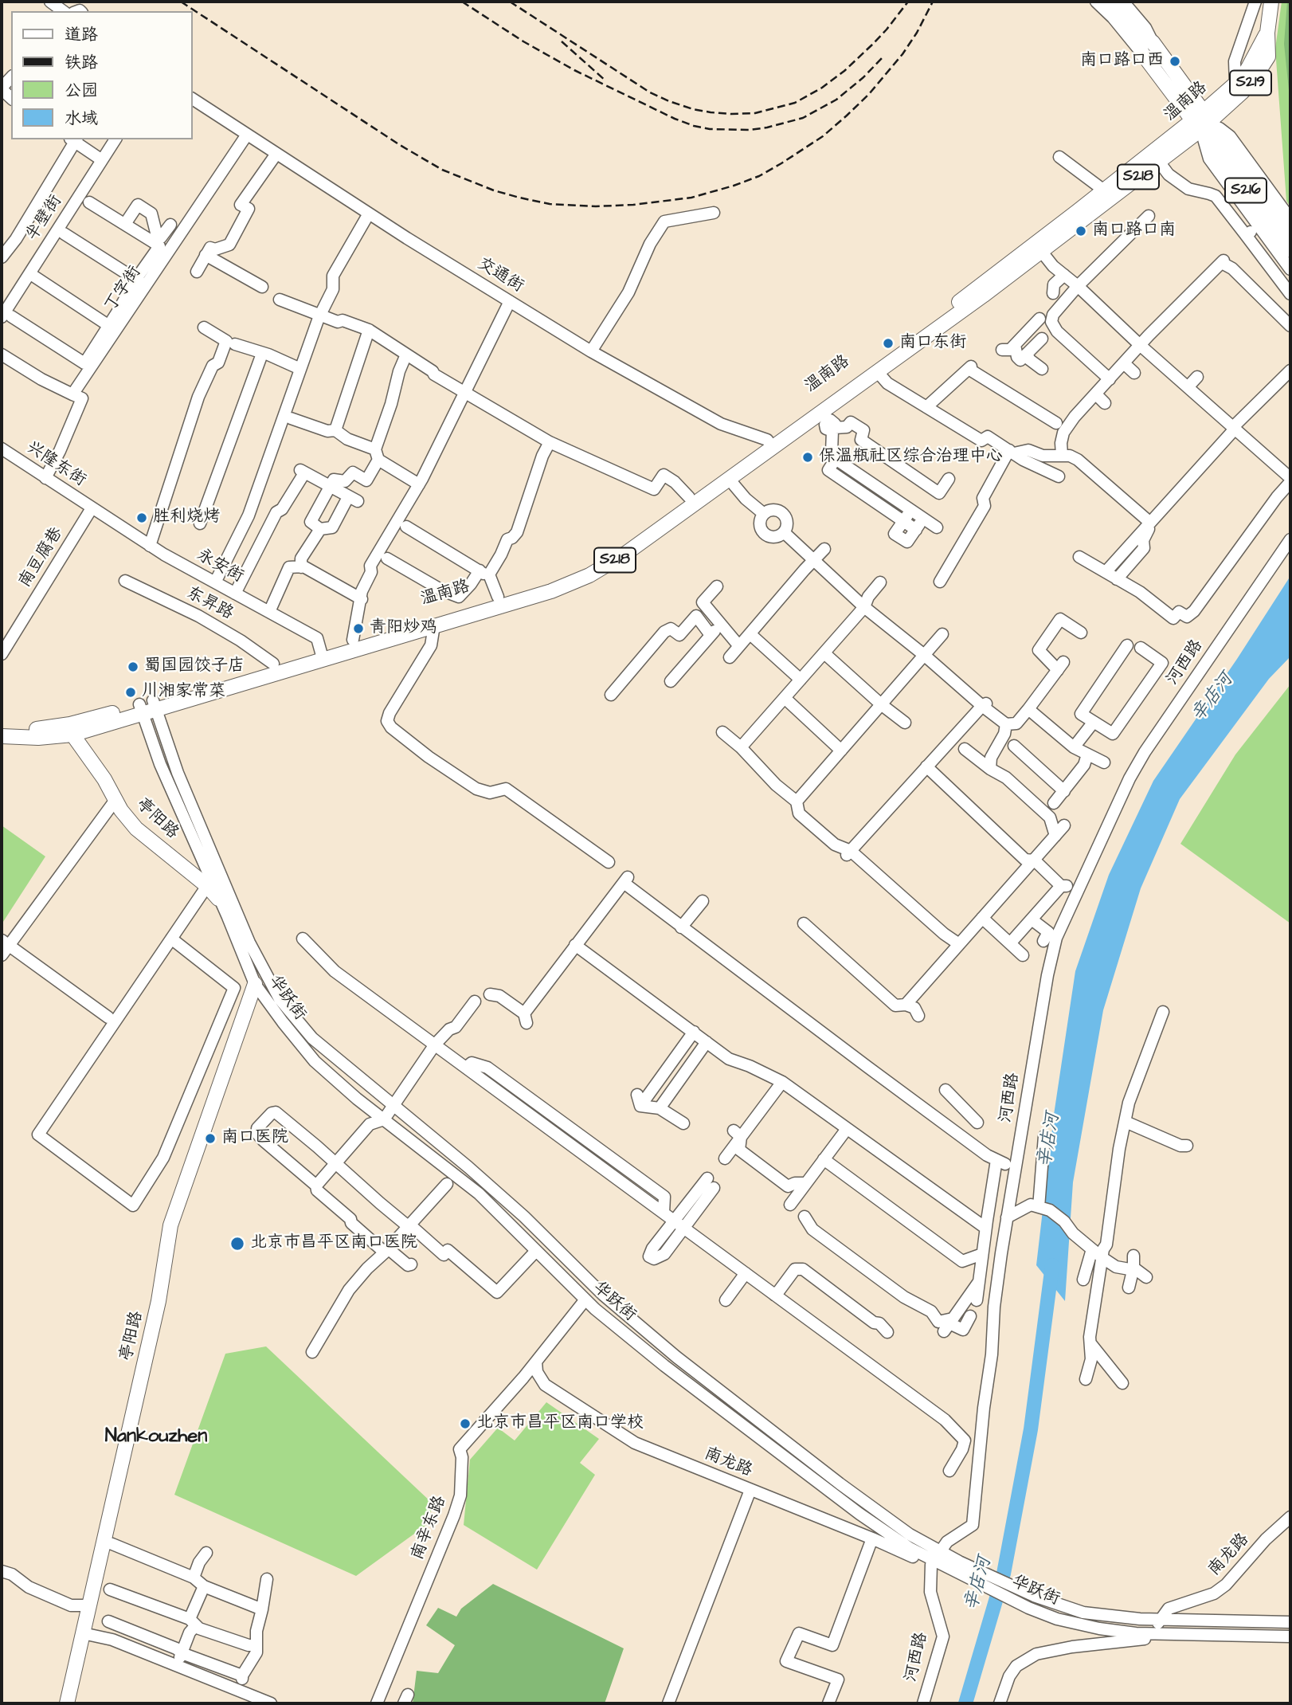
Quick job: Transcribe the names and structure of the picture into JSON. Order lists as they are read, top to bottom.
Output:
{
  "streets": {
    "main road": [
      "S219",
      "温南路",
      "S218",
      "S216",
      "亭阳路"
    ],
    "street": [
      "半壁街",
      "交通街",
      "丁字街",
      "兴隆东街",
      "南豆腐巷",
      "永安街",
      "东昇路",
      "河西路",
      "华跃街",
      "南龙路",
      "南辛东路"
    ]
  },
  "crossings": [
    ["S219", "温南路"],
    ["温南路", "S216"],
    ["温南路", "交通街"],
    ["温南路", "永安街"],
    ["温南路", "东昇路"],
    ["温南路", "亭阳路"],
    ["温南路", "华跃街"],
    ["交通街", "丁字街"],
    ["兴隆东街", "南豆腐巷"],
    ["兴隆东街", "永安街"],
    ["南豆腐巷", "永安街"],
    ["河西路", "华跃街"],
    ["河西路", "南龙路"],
    ["亭阳路", "华跃街"],
    ["华跃街", "南龙路"],
    ["华跃街", "南辛东路"],
    ["南龙路", "南辛东路"]
  ],
  "districts": ["Nankouzhen"],
  "water": ["辛店河"],
  "places": [
    "南口路口西",
    "南口路口南",
    "南口东街",
    "保温瓶社区综合治理中心",
    "胜利烧烤",
    "青阳炒鸡",
    "蜀国园饺子店",
    "川湘家常菜",
    "南口医院",
    "北京市昌平区南口医院",
    "北京市昌平区南口学校"
  ],
  "legend": [
    "道路",
    "铁路",
    "公园",
    "水域"
  ]
}
